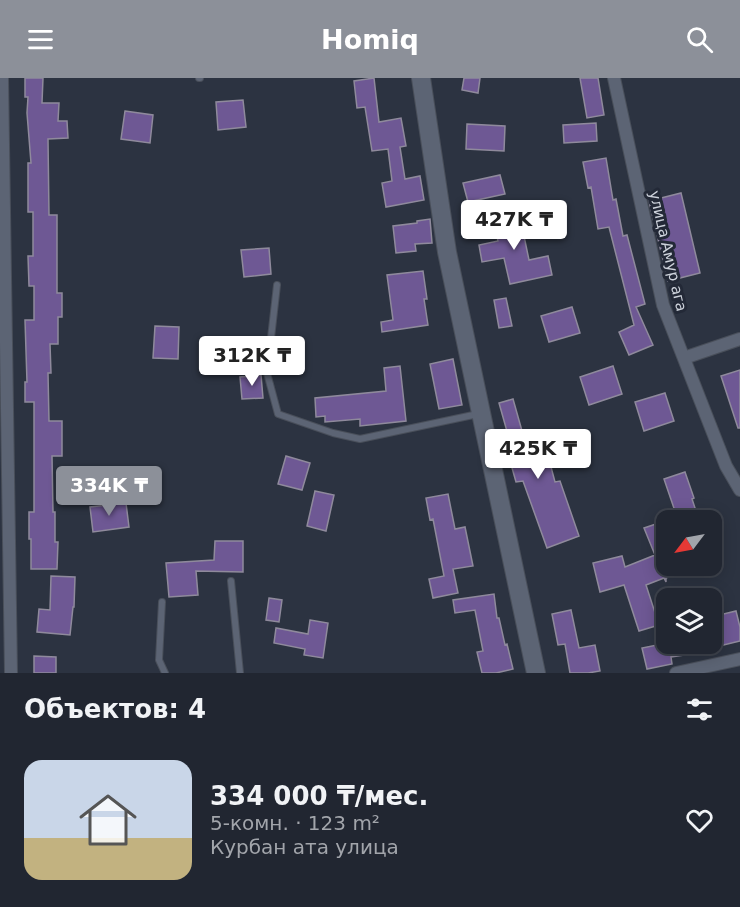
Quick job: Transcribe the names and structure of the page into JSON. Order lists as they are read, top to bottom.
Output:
{
  "streets": {
    "street": ["улица Амур ага"]
  },
  "north": "bottom left",
  "page": {
    "header": "Homiq",
    "price": [
      "427K ₸",
      "312K ₸",
      "425K ₸",
      "334K ₸"
    ],
    "heading": "Объектов: 4",
    "list": [
      {
        "name": "334 000 ₸/мес.",
        "note": "5-комн. · 123 m² · Курбан ата улица"
      }
    ]
  }
}
